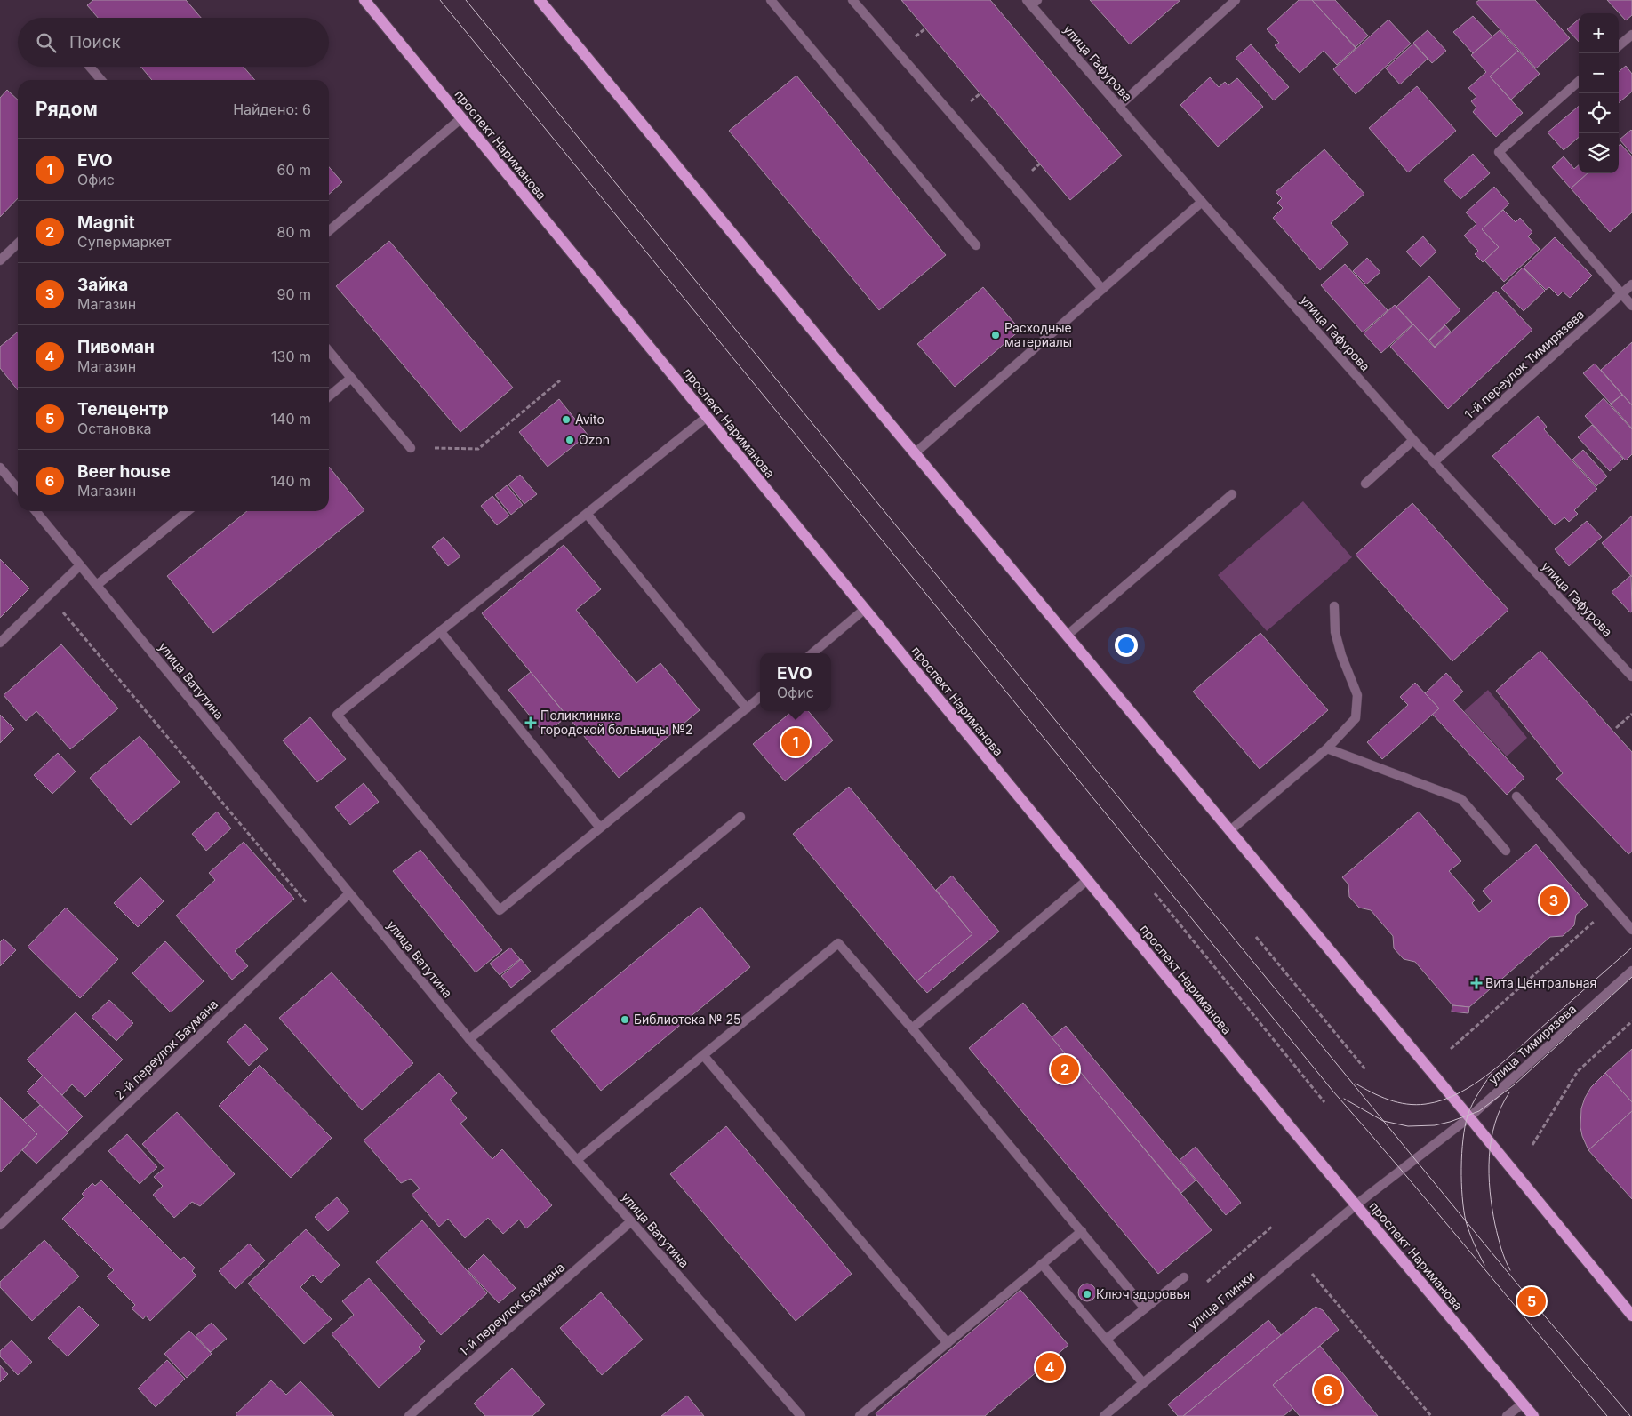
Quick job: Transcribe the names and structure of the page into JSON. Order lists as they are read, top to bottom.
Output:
{
  "streets": {
    "main road": ["проспект Нариманова"],
    "street": [
      "улица Гафурова",
      "1-й переулок Тимирязева",
      "улица Ватутина",
      "улица Тимирязева",
      "2-й переулок Баумана",
      "улица Глинки",
      "1-й переулок Баумана"
    ]
  },
  "crossings": [
    ["улица Гафурова", "1-й переулок Тимирязева"],
    ["проспект Нариманова", "улица Тимирязева"],
    ["проспект Нариманова", "улица Глинки"],
    ["улица Ватутина", "2-й переулок Баумана"],
    ["улица Ватутина", "1-й переулок Баумана"],
    ["улица Тимирязева", "улица Глинки"]
  ],
  "places": {
    "other": [
      "Расходные материалы",
      "Avito",
      "Ozon",
      "Библиотека № 25",
      "Ключ здоровья"
    ],
    "health": ["Поликлиника городской больницы №2", "Вита Центральная"]
  },
  "page": {
    "map_buttons": ["+", "−"],
    "search": "Поиск",
    "heading": ["Рядом", "Найдено: 6"],
    "list": [
      {
        "mark": "1",
        "name": "EVO",
        "note": "Офис",
        "value": "60 m"
      },
      {
        "mark": "2",
        "name": "Magnit",
        "note": "Супермаркет",
        "value": "80 m"
      },
      {
        "mark": "3",
        "name": "Зайка",
        "note": "Магазин",
        "value": "90 m"
      },
      {
        "mark": "4",
        "name": "Пивоман",
        "note": "Магазин",
        "value": "130 m"
      },
      {
        "mark": "5",
        "name": "Телецентр",
        "note": "Остановка",
        "value": "140 m"
      },
      {
        "mark": "6",
        "name": "Beer house",
        "note": "Магазин",
        "value": "140 m"
      }
    ],
    "popup": ["EVO", "Офис"],
    "pins": [
      "1",
      "3",
      "2",
      "5",
      "4",
      "6"
    ]
  }
}
